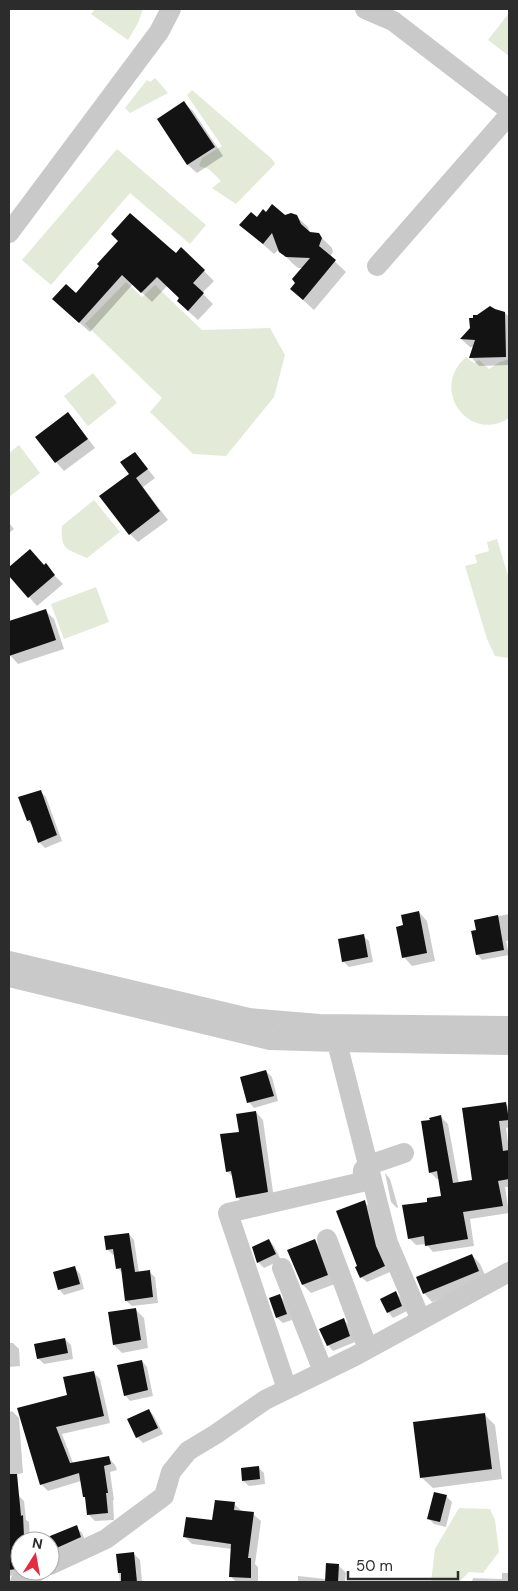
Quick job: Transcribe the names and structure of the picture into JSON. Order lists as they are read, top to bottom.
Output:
{
  "scale_bar": "50 m",
  "north": "top"
}
